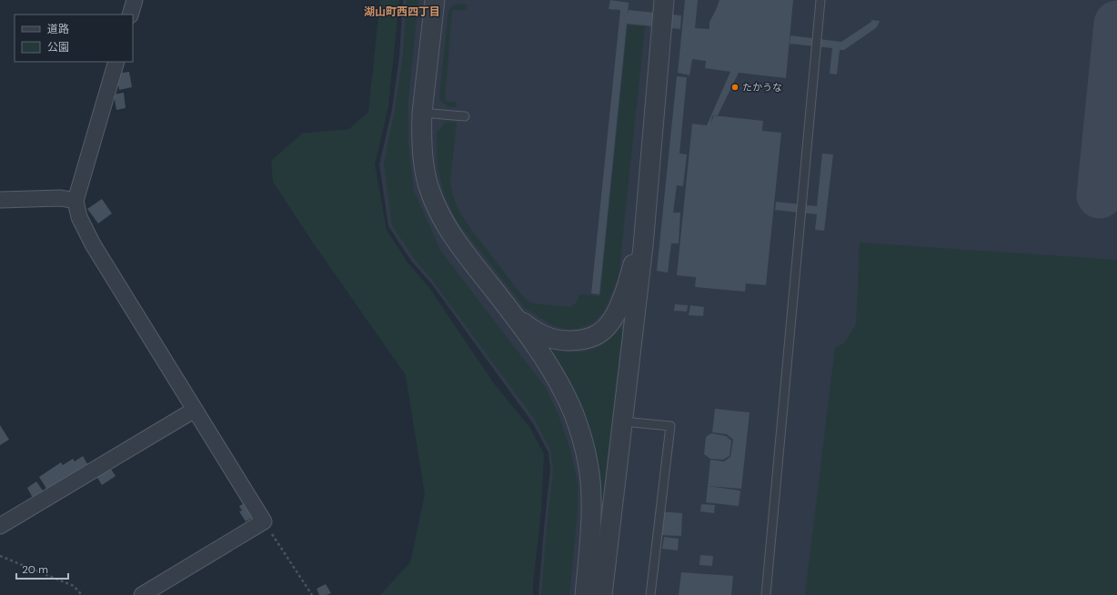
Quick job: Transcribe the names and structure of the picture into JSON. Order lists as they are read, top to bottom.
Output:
{
  "districts": ["湖山町西四丁目"],
  "places": ["たかうな"],
  "legend": ["道路", "公園"],
  "scale_bar": "20 m"
}
